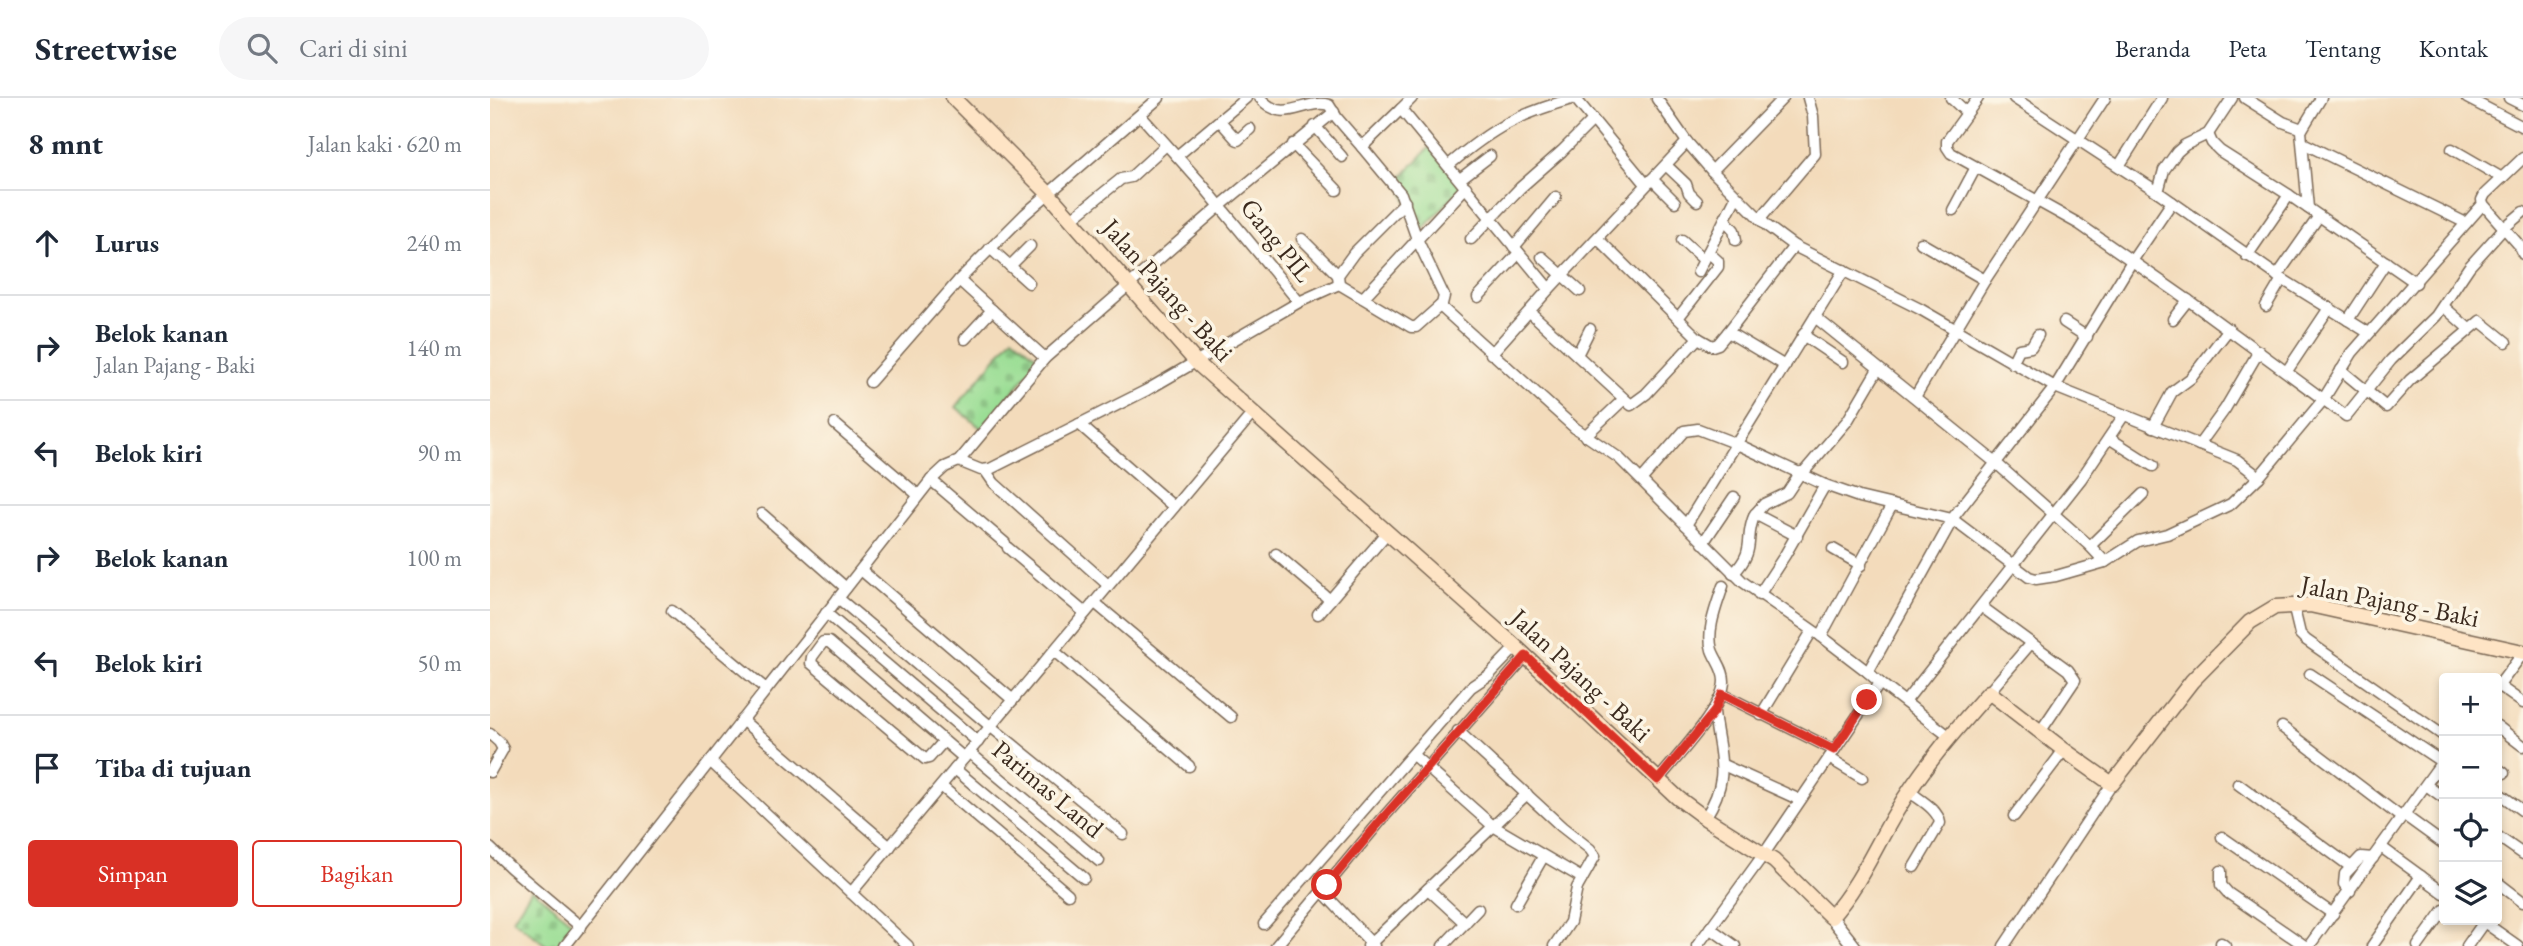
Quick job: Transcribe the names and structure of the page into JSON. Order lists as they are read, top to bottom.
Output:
{
  "streets": {
    "main road": ["Jalan Pajang - Baki"],
    "street": ["Gang PIL", "Parimas Land"]
  },
  "page": {
    "header": "Streetwise",
    "search": "Cari di sini",
    "nav": [
      "Beranda",
      "Peta",
      "Tentang",
      "Kontak"
    ],
    "heading": ["8 mnt", "Jalan kaki · 620 m"],
    "list": [
      ["Lurus", "240 m"],
      ["Belok kanan", "Jalan Pajang - Baki", "140 m"],
      ["Belok kiri", "90 m"],
      ["Belok kanan", "100 m"],
      ["Belok kiri", "50 m"],
      "Tiba di tujuan"
    ],
    "map_buttons": ["+", "−"],
    "buttons": ["Simpan", "Bagikan"]
  }
}
